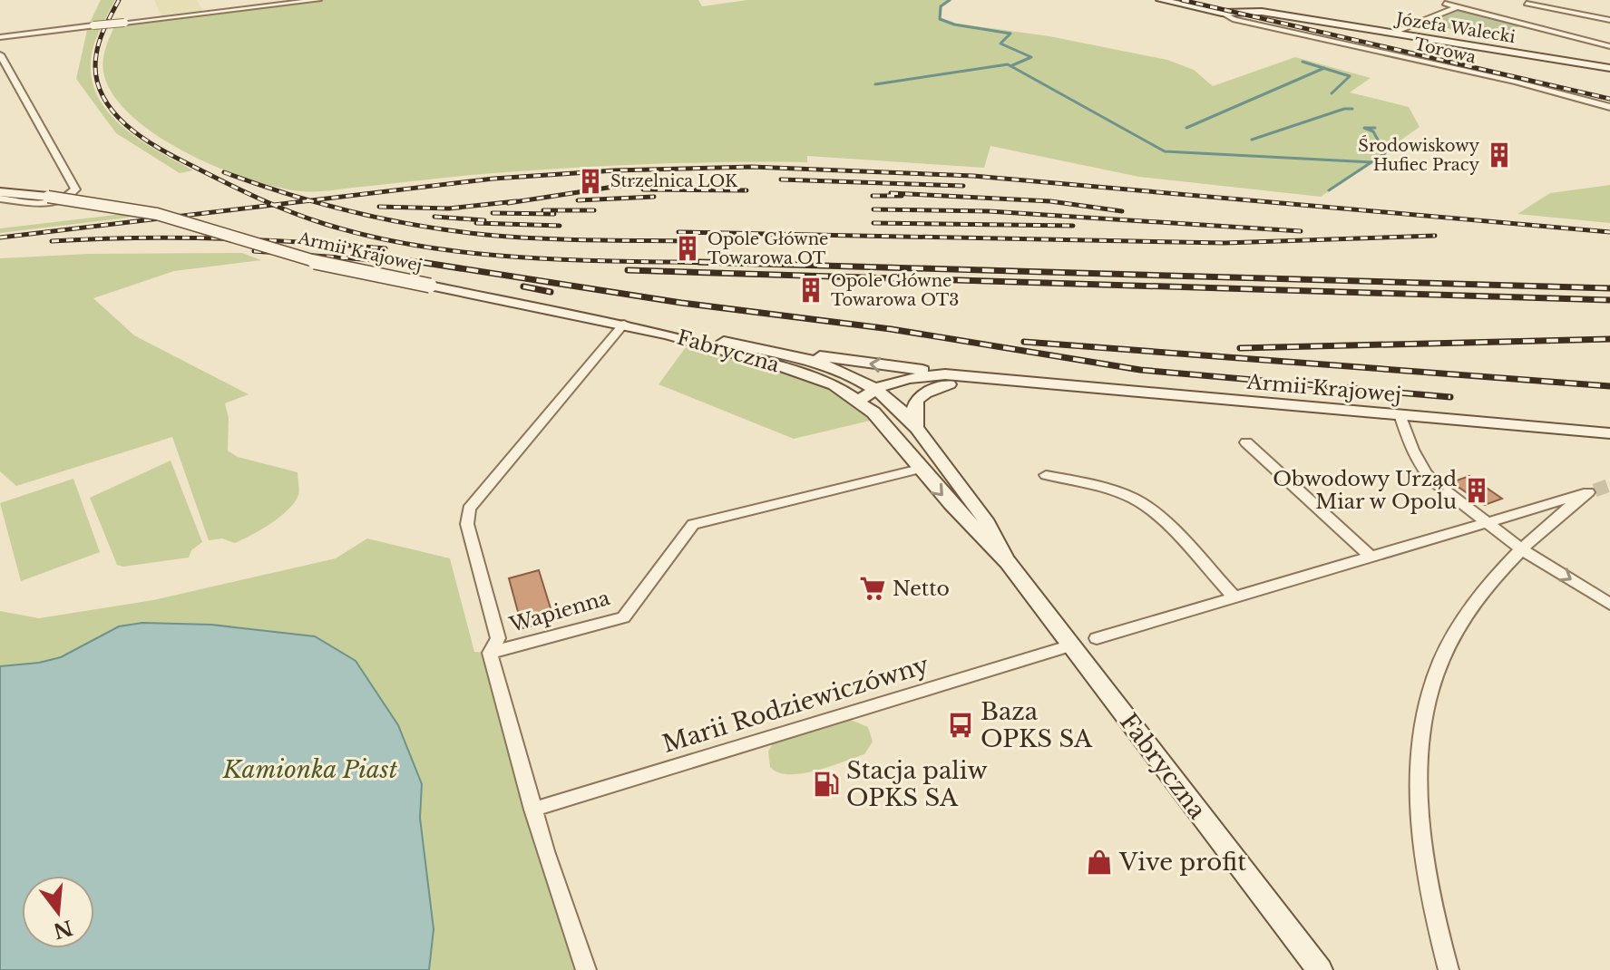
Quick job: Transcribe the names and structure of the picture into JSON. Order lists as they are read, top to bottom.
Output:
{
  "streets": {
    "main road": ["Józefa Walecki", "Armii Krajowej", "Fabryczna"],
    "street": ["Torowa", "Wapienna", "Marii Rodziewiczówny"]
  },
  "crossings": [
    ["Armii Krajowej", "Fabryczna"],
    ["Fabryczna", "Wapienna"],
    ["Fabryczna", "Marii Rodziewiczówny"],
    ["Wapienna", "Marii Rodziewiczówny"]
  ],
  "parks": ["Kamionka Piast"],
  "places": {
    "building": [
      "Środowiskowy Hufiec Pracy",
      "Strzelnica LOK",
      "Opole Główne Towarowa OT",
      "Opole Główne Towarowa OT3",
      "Obwodowy Urząd Miar w Opolu"
    ],
    "supermarket": ["Netto"],
    "bus stop": ["Baza OPKS SA"],
    "fuel station": ["Stacja paliw OPKS SA"],
    "shop": ["Vive profit"]
  },
  "north": "bottom"
}
